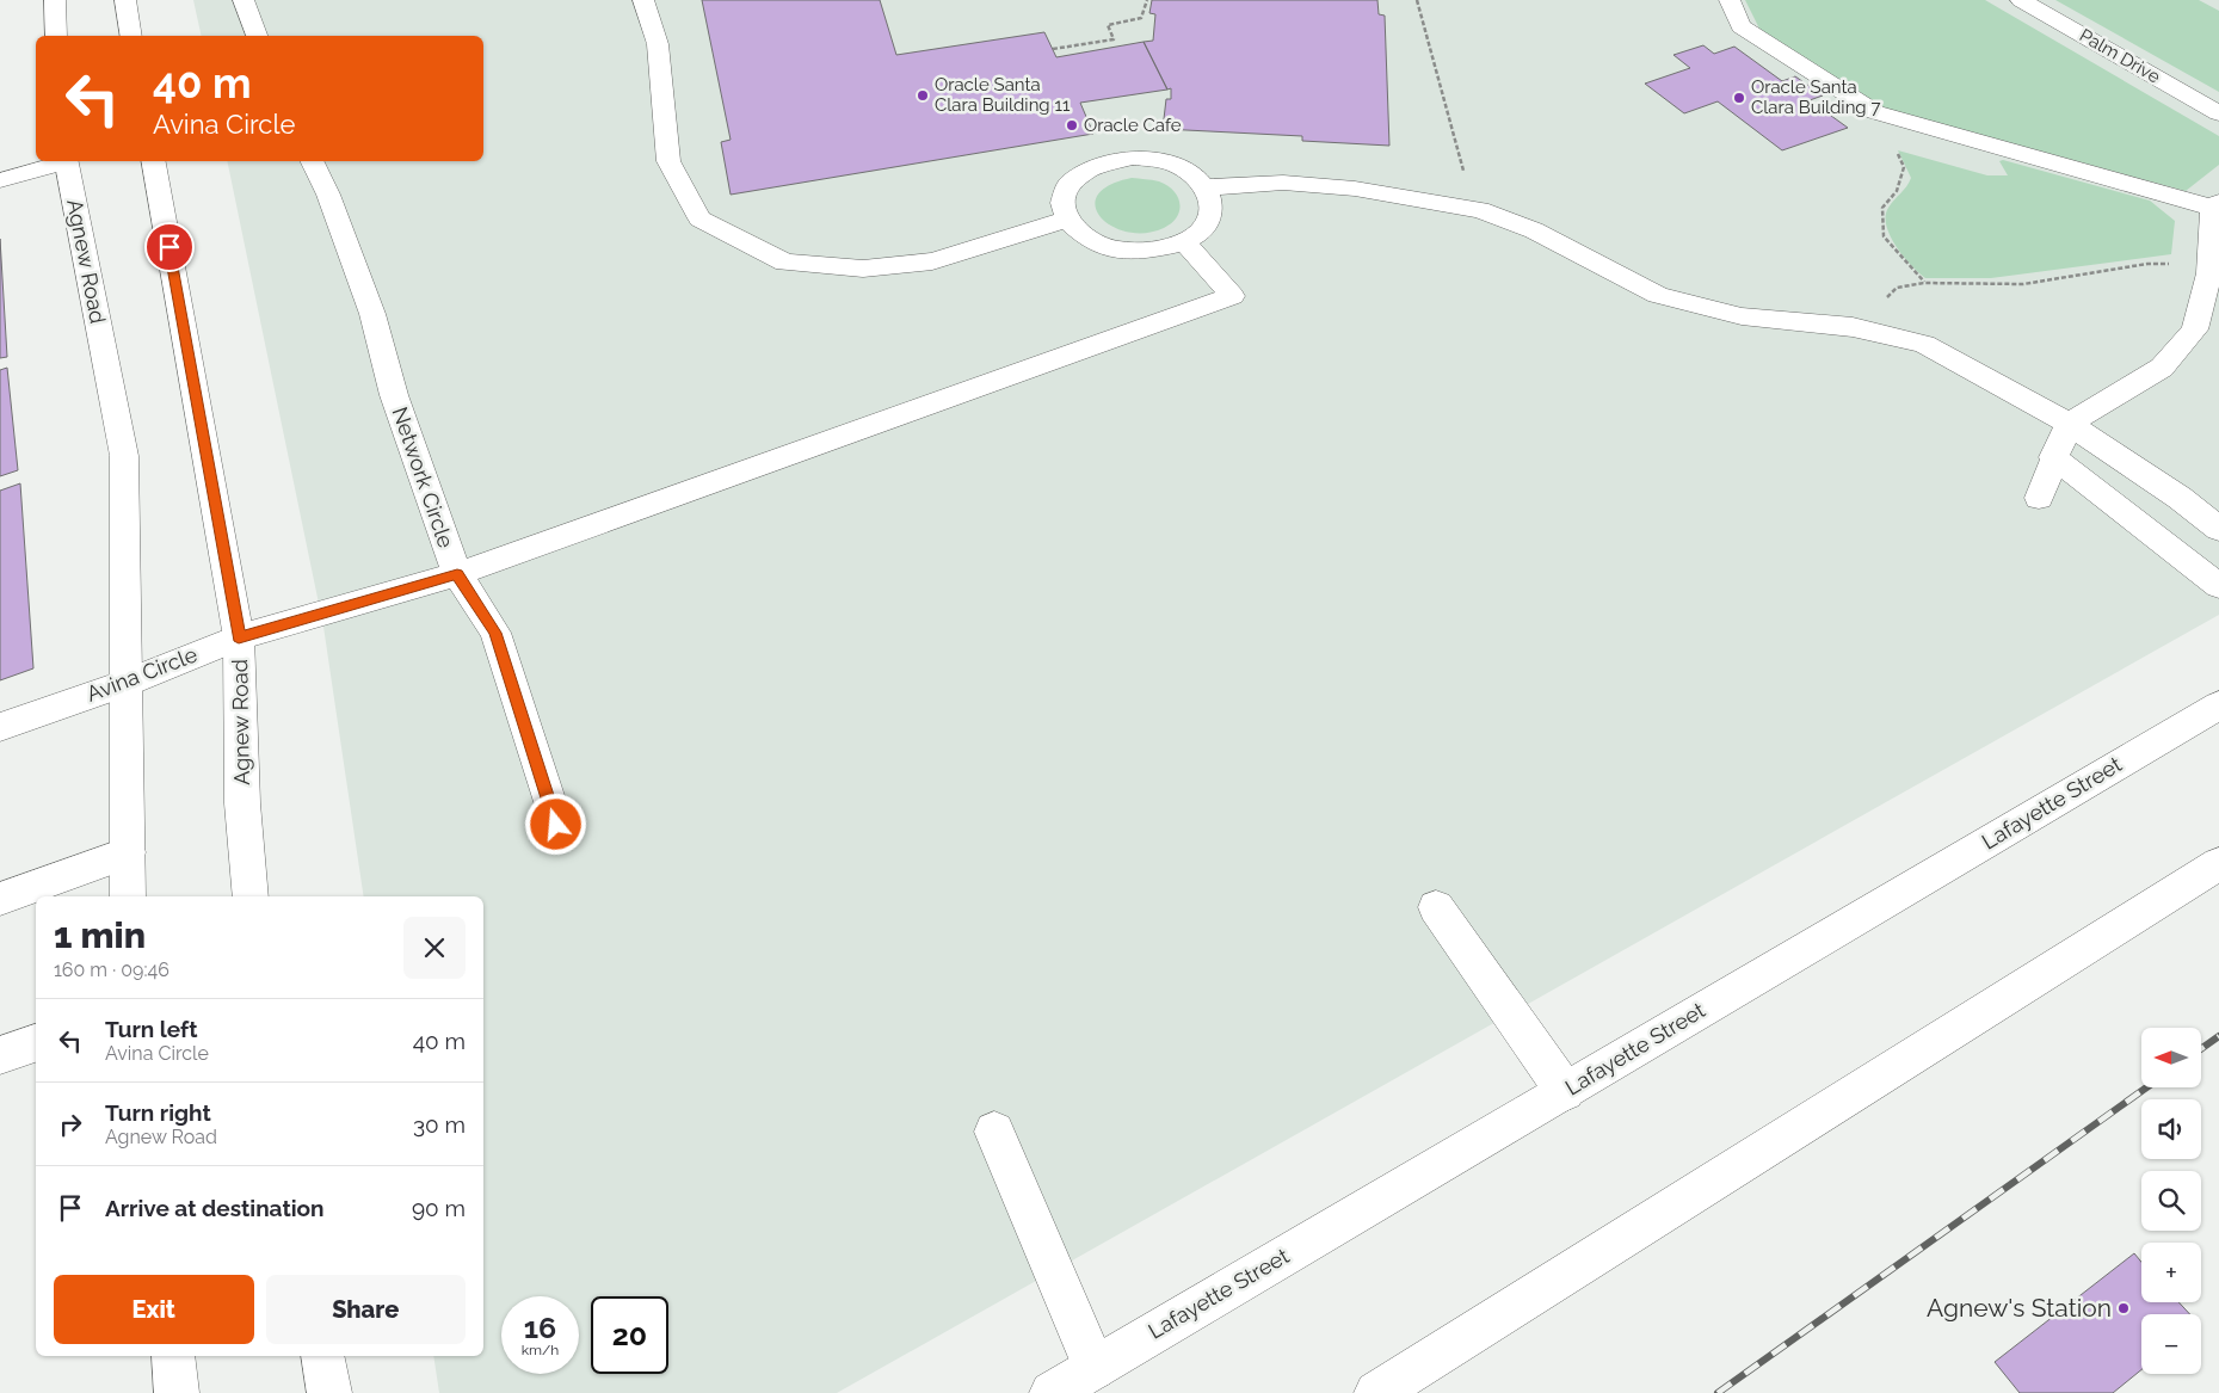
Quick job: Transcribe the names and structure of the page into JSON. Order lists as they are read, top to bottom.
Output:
{
  "streets": {
    "main road": [
      "Palm Drive",
      "Agnew Road",
      "Network Circle",
      "Avina Circle",
      "Lafayette Street"
    ]
  },
  "crossings": [
    ["Agnew Road", "Avina Circle"],
    ["Network Circle", "Avina Circle"]
  ],
  "places": [
    "Oracle Santa Clara Building 11",
    "Oracle Santa Clara Building 7",
    "Oracle Cafe",
    "Agnew's Station"
  ],
  "north": "left",
  "page": {
    "turn": ["40 m", "Avina Circle"],
    "heading": ["1 min", "160 m · 09:46"],
    "list": [
      {
        "name": "Turn left",
        "note": "Avina Circle",
        "value": "40 m"
      },
      {
        "name": "Turn right",
        "note": "Agnew Road",
        "value": "30 m"
      },
      {
        "name": "Arrive at destination",
        "value": "90 m"
      }
    ],
    "map_buttons": ["+", "−"],
    "buttons": ["Exit", "Share"],
    "speed": "16 km/h",
    "limit": "20"
  }
}
